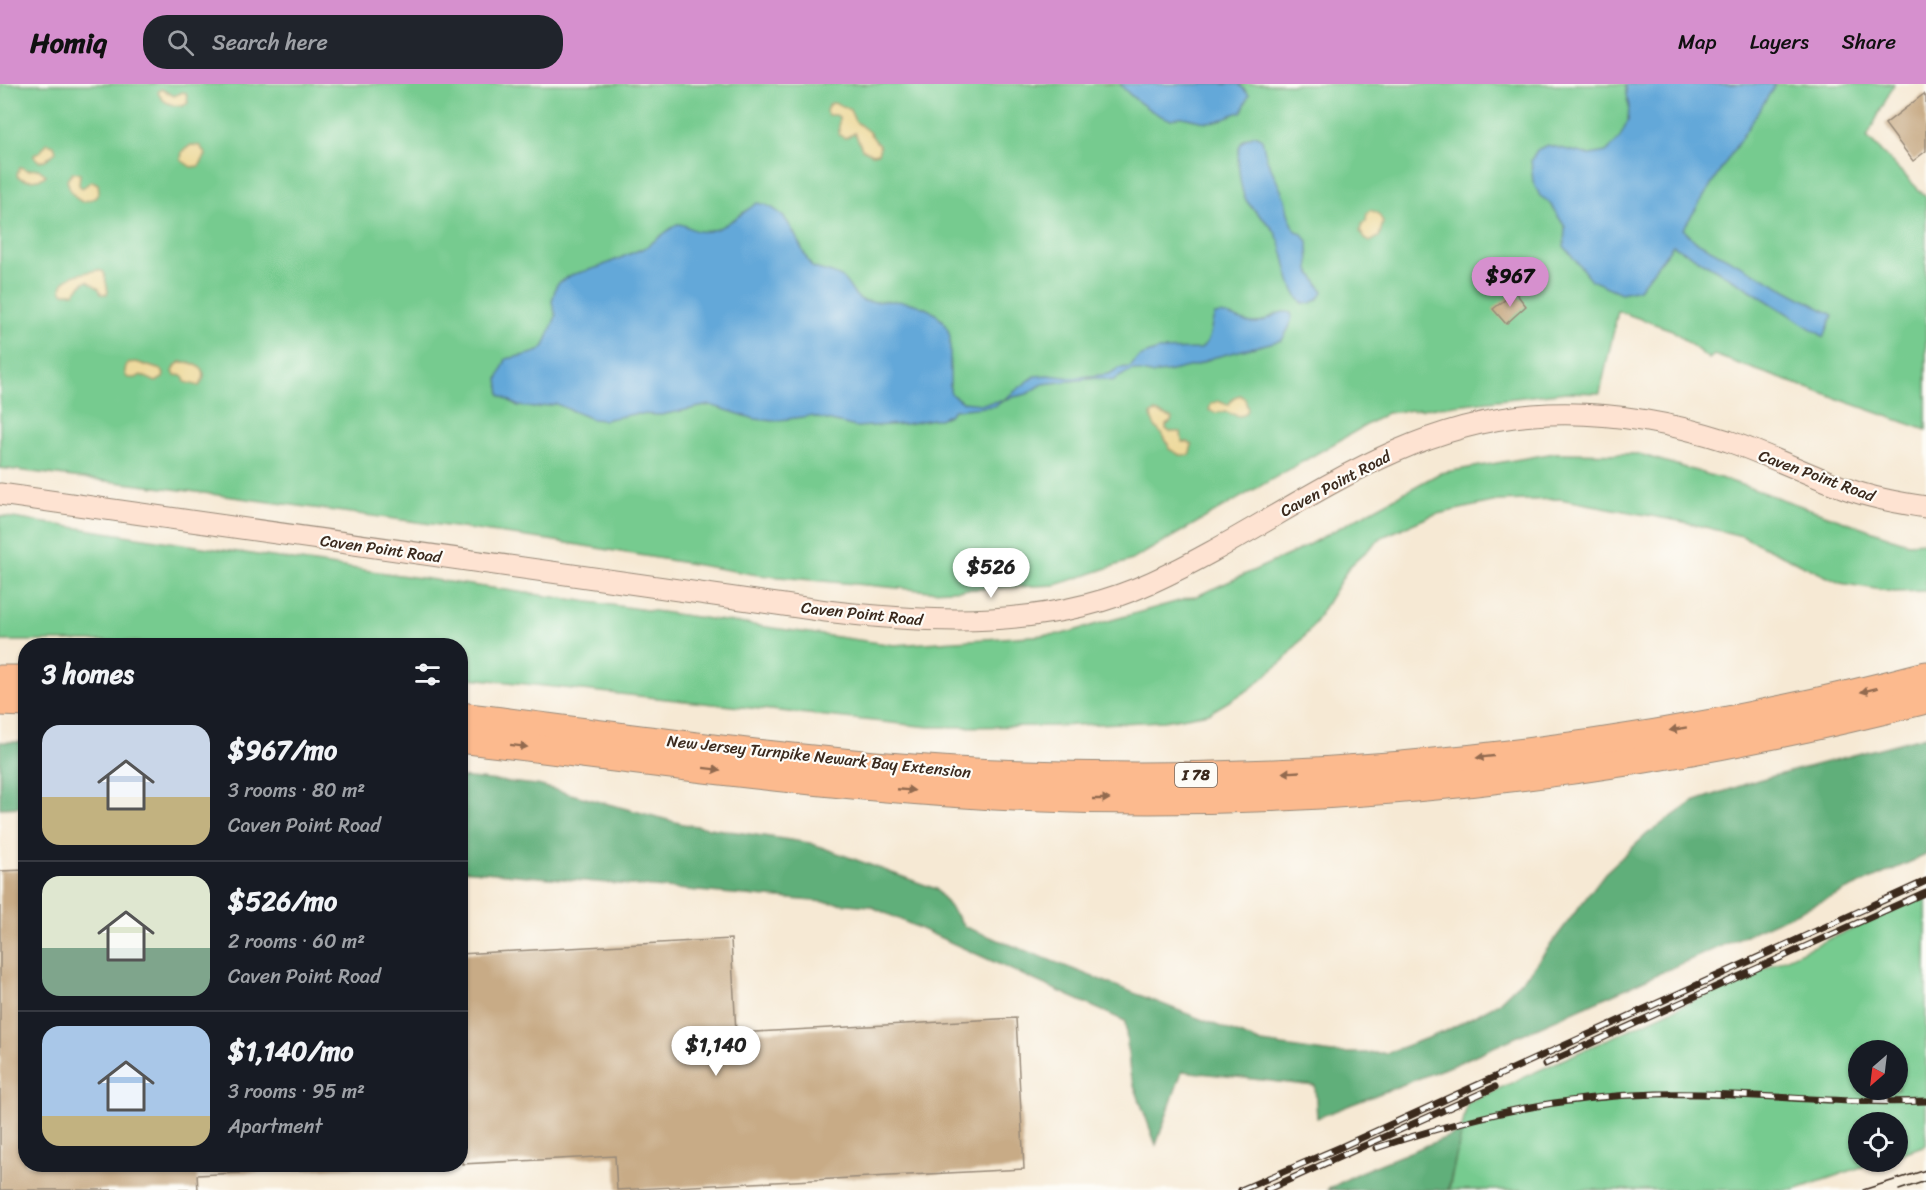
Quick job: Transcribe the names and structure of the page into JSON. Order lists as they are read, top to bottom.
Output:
{
  "streets": {
    "highway": ["New Jersey Turnpike Newark Bay Extension", "I 78"],
    "street": ["Caven Point Road"]
  },
  "north": "bottom left",
  "page": {
    "header": "Homiq",
    "search": "Search here",
    "nav": ["Map", "Layers", "Share"],
    "price": ["$967", "$526", "$1,140"],
    "heading": "3 homes",
    "list": [
      {
        "name": "$967/mo",
        "note": "3 rooms · 80 m² · Caven Point Road"
      },
      {
        "name": "$526/mo",
        "note": "2 rooms · 60 m² · Caven Point Road"
      },
      {
        "name": "$1,140/mo",
        "note": "3 rooms · 95 m² · Apartment"
      }
    ]
  }
}
